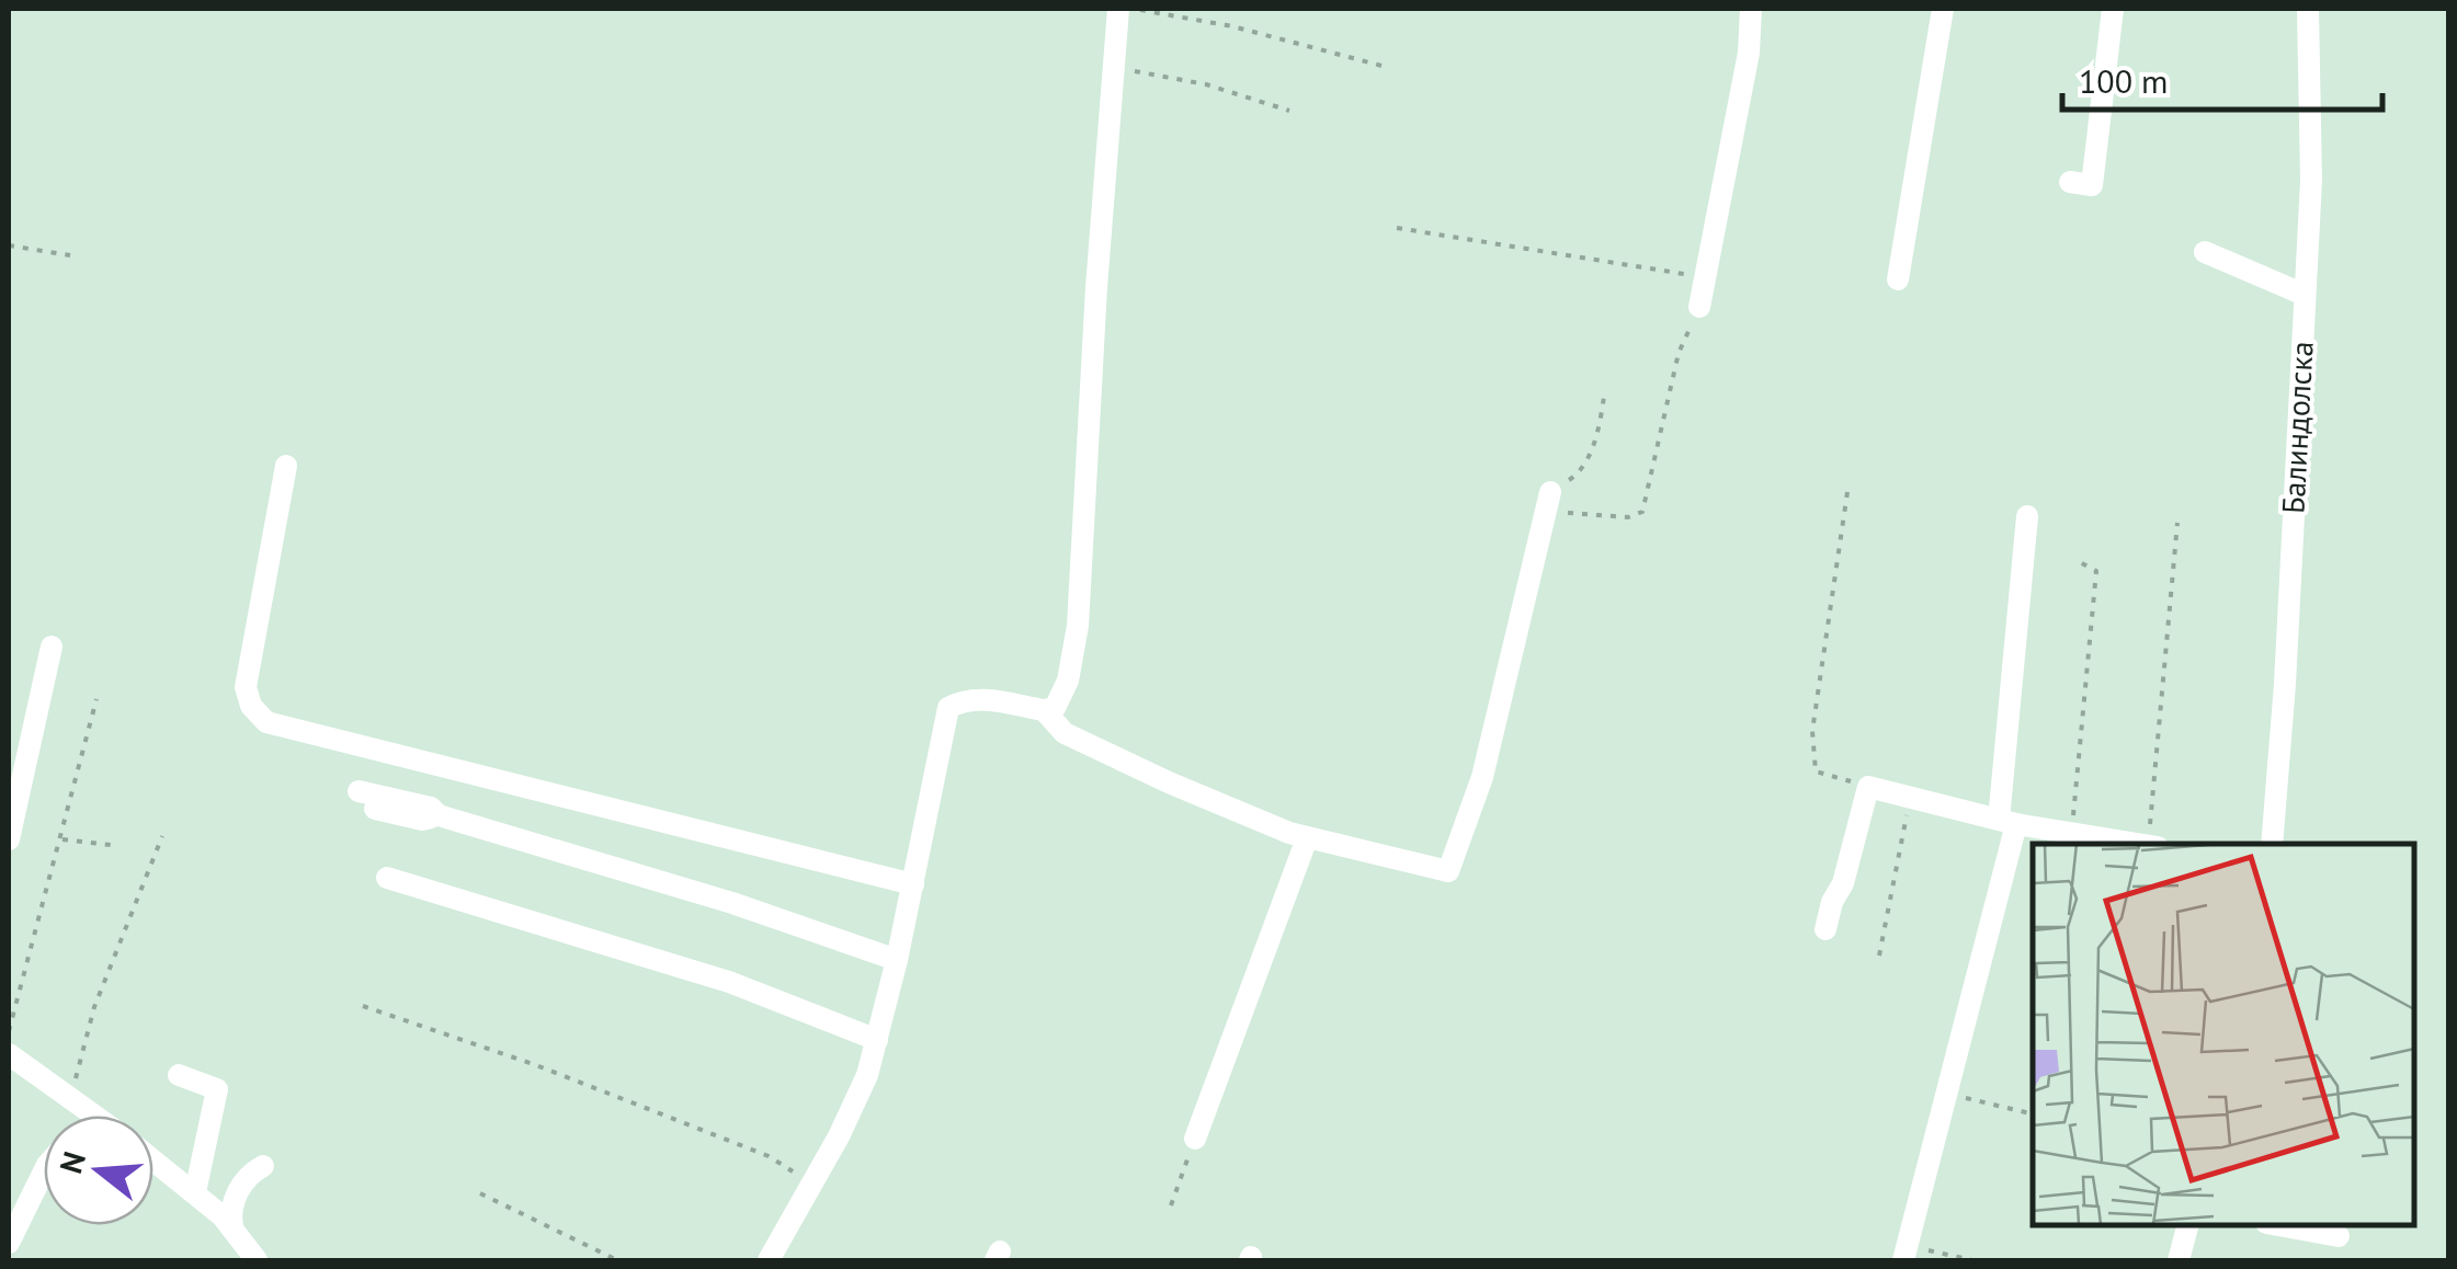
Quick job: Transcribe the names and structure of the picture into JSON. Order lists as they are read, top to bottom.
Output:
{
  "streets": {
    "street": ["Балиндолска"]
  },
  "scale_bar": "100 m",
  "north": "left"
}
